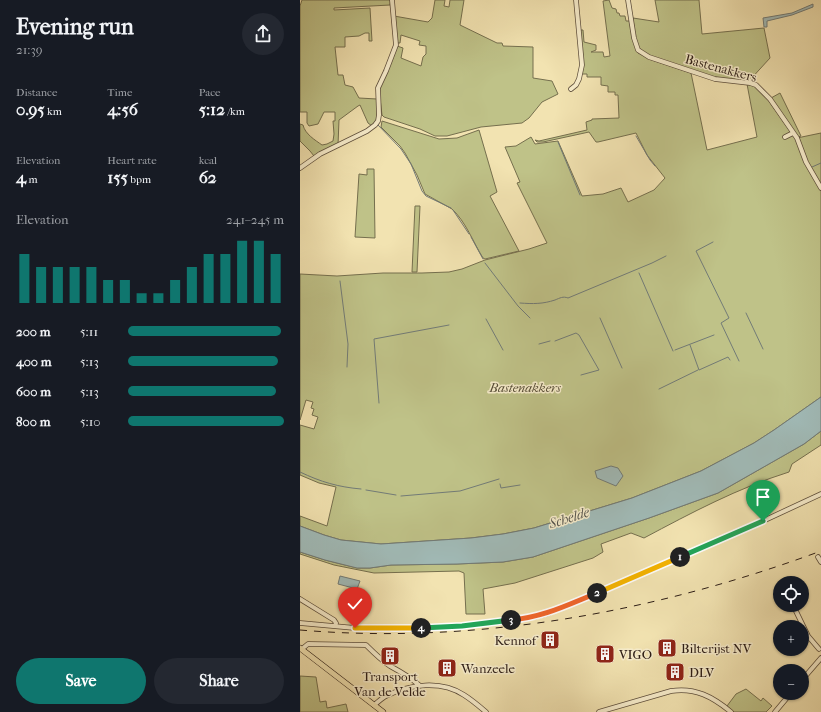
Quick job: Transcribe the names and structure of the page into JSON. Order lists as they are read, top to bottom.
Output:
{
  "streets": {
    "street": ["Bastenakkers"]
  },
  "water": ["Schelde"],
  "parks": ["Bastenakkers"],
  "places": {
    "building": [
      "Kennof",
      "Bilterijst NV",
      "VIGO",
      "Transport Van de Velde",
      "Wanzeele",
      "DLV"
    ]
  },
  "page": {
    "heading": ["Evening run", "21:39"],
    "stats": [
      ["Distance", "0.95 km"],
      ["Time", "4:56"],
      ["Pace", "5:12 /km"],
      ["Elevation", "4 m"],
      ["Heart rate", "155 bpm"],
      ["kcal", "62"]
    ],
    "chart": ["Elevation", "241–245 m"],
    "list": [
      {
        "name": "200 m",
        "note": "5:11"
      },
      {
        "name": "400 m",
        "note": "5:13"
      },
      {
        "name": "600 m",
        "note": "5:13"
      },
      {
        "name": "800 m",
        "note": "5:10"
      }
    ],
    "pins": [
      "1",
      "2",
      "3",
      "4"
    ],
    "map_buttons": ["+", "−"],
    "buttons": ["Save", "Share"]
  }
}
